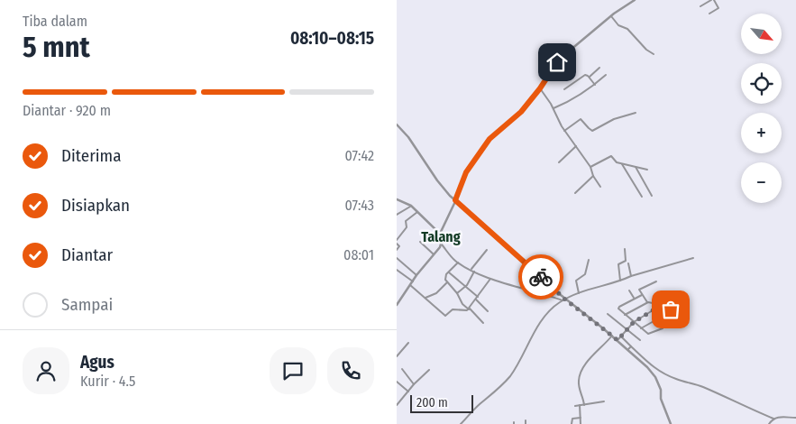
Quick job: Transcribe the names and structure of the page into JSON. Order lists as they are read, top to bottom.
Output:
{
  "districts": ["Talang"],
  "scale_bar": "200 m",
  "north": "bottom right",
  "page": {
    "heading": ["5 mnt", "Tiba dalam", "08:10–08:15"],
    "panel": ["Agus", "Kurir · 4.5"],
    "map_buttons": ["+", "−"],
    "bar": "Diantar · 920 m",
    "list": [
      ["Diterima", "07:42"],
      ["Disiapkan", "07:43"],
      ["Diantar", "08:01"],
      "Sampai"
    ],
    "scale": "200 m"
  }
}
